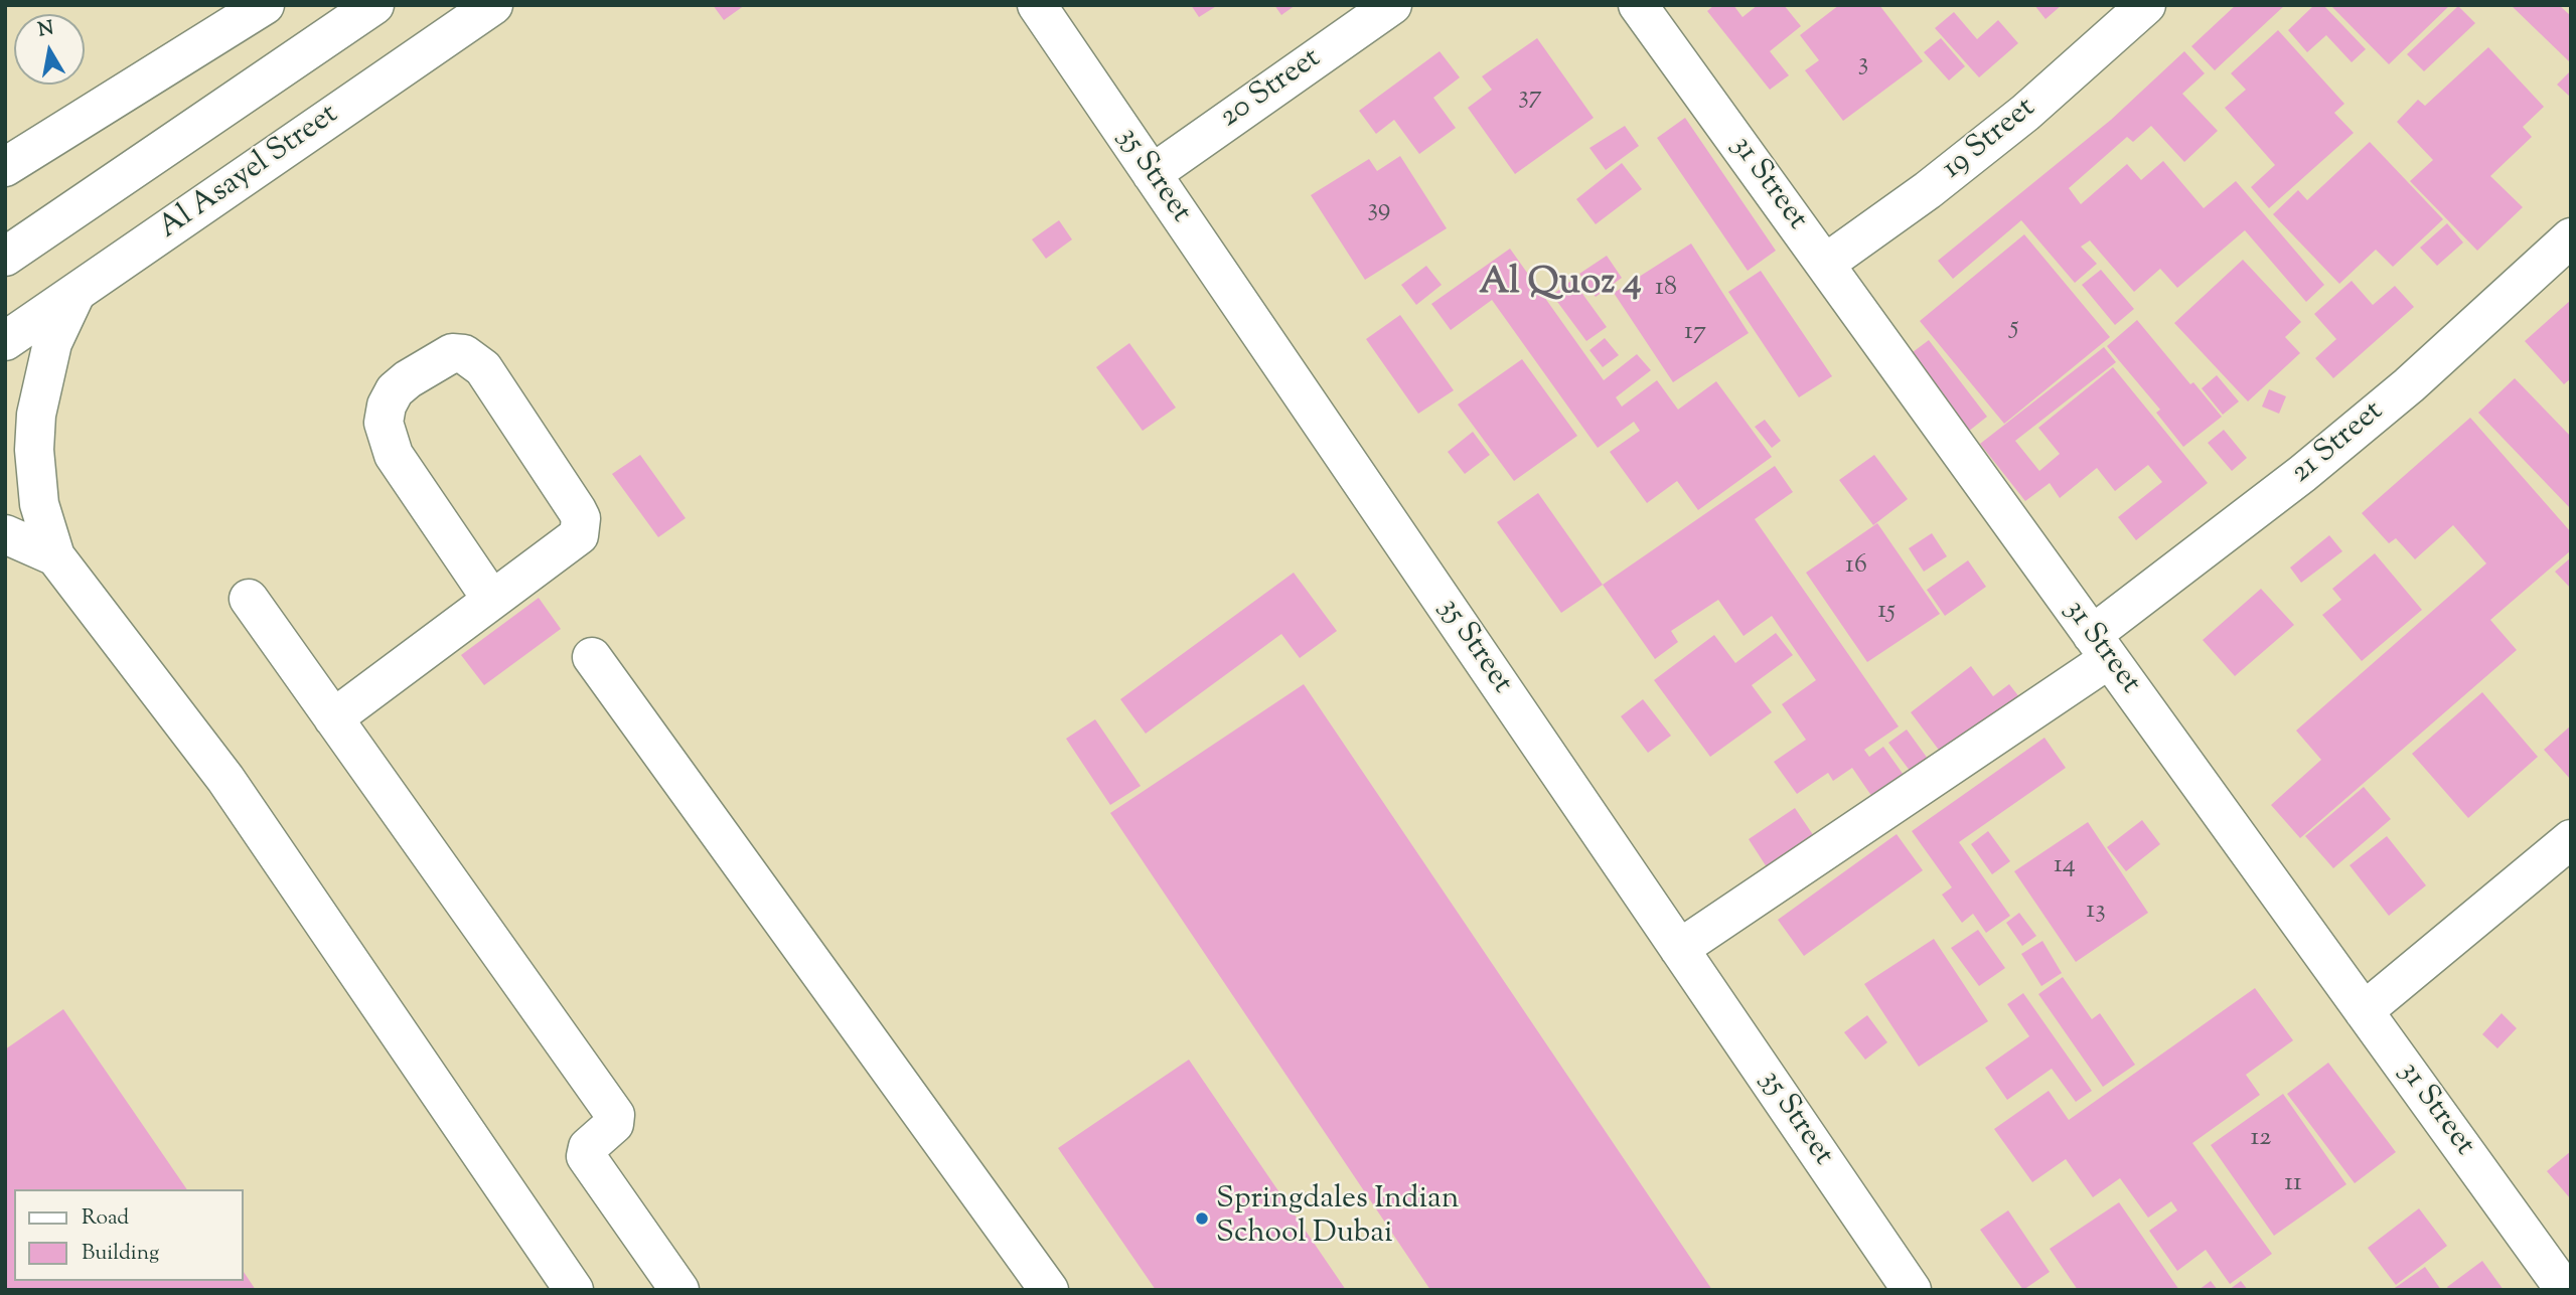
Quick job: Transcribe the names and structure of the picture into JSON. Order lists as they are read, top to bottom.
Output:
{
  "streets": {
    "street": [
      "20 Street",
      "19 Street",
      "Al Asayel Street",
      "35 Street",
      "31 Street",
      "21 Street"
    ]
  },
  "crossings": [
    ["20 Street", "35 Street"],
    ["19 Street", "31 Street"],
    ["35 Street", "21 Street"],
    ["31 Street", "21 Street"]
  ],
  "districts": ["Al Quoz 4"],
  "places": ["Springdales Indian School Dubai"],
  "house_numbers": [
    "3",
    "37",
    "39",
    "18",
    "5",
    "17",
    "16",
    "15",
    "14",
    "13",
    "12",
    "11"
  ],
  "legend": ["Road", "Building"],
  "north": "top"
}
